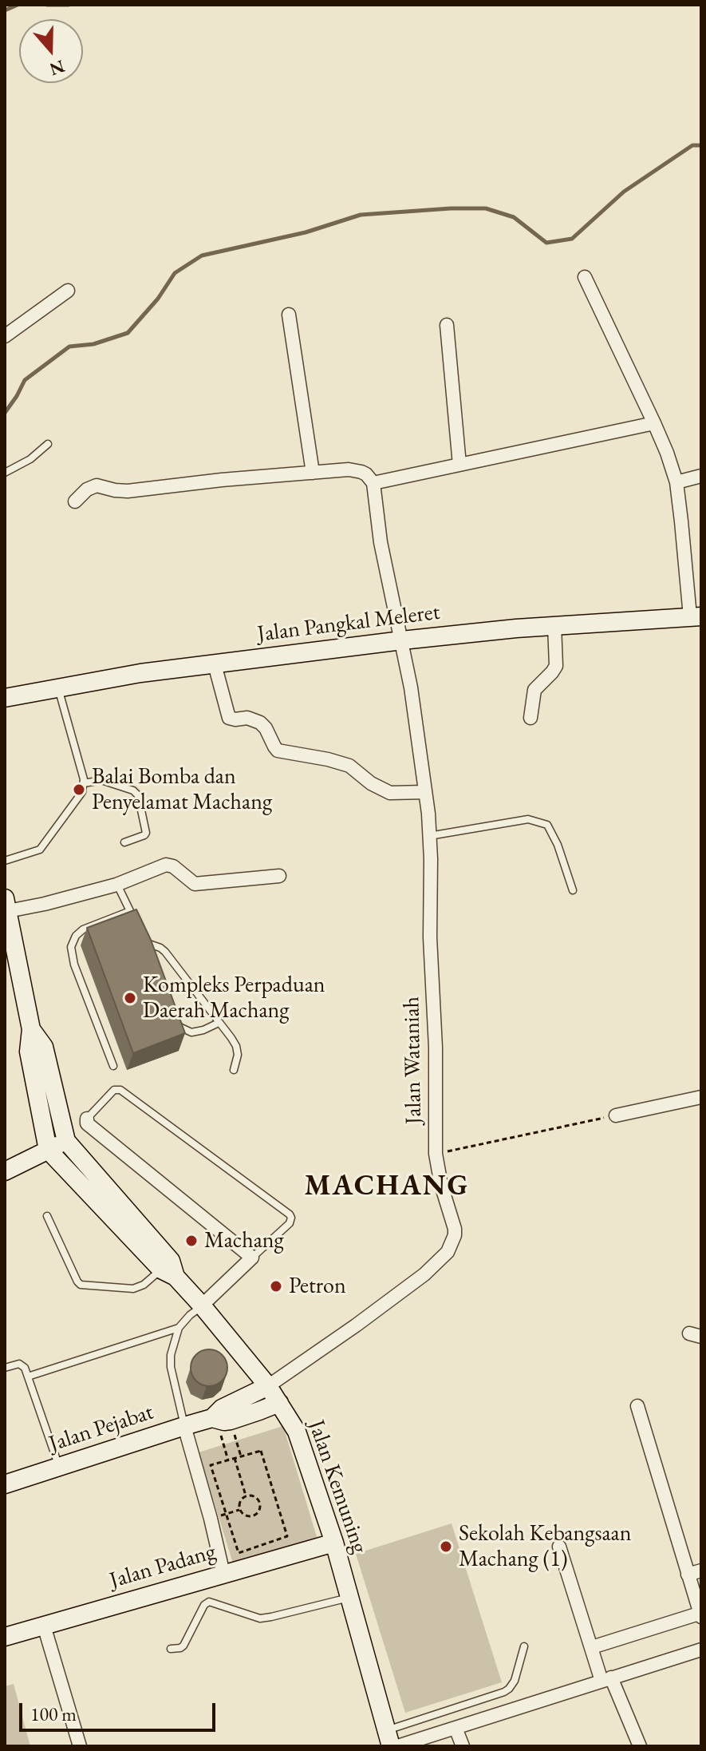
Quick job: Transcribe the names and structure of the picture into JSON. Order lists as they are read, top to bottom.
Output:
{
  "streets": {
    "main road": [
      "Jalan Pangkal Meleret",
      "Jalan Pejabat",
      "Jalan Kemuning",
      "Jalan Padang"
    ],
    "street": ["Jalan Wataniah"]
  },
  "crossings": [
    ["Jalan Pangkal Meleret", "Jalan Wataniah"],
    ["Jalan Wataniah", "Jalan Pejabat"],
    ["Jalan Wataniah", "Jalan Kemuning"],
    ["Jalan Pejabat", "Jalan Kemuning"],
    ["Jalan Kemuning", "Jalan Padang"]
  ],
  "districts": ["MACHANG"],
  "places": [
    "Balai Bomba dan Penyelamat Machang",
    "Kompleks Perpaduan Daerah Machang",
    "Machang",
    "Petron",
    "Sekolah Kebangsaan Machang (1)"
  ],
  "scale_bar": "100 m",
  "north": "bottom"
}
